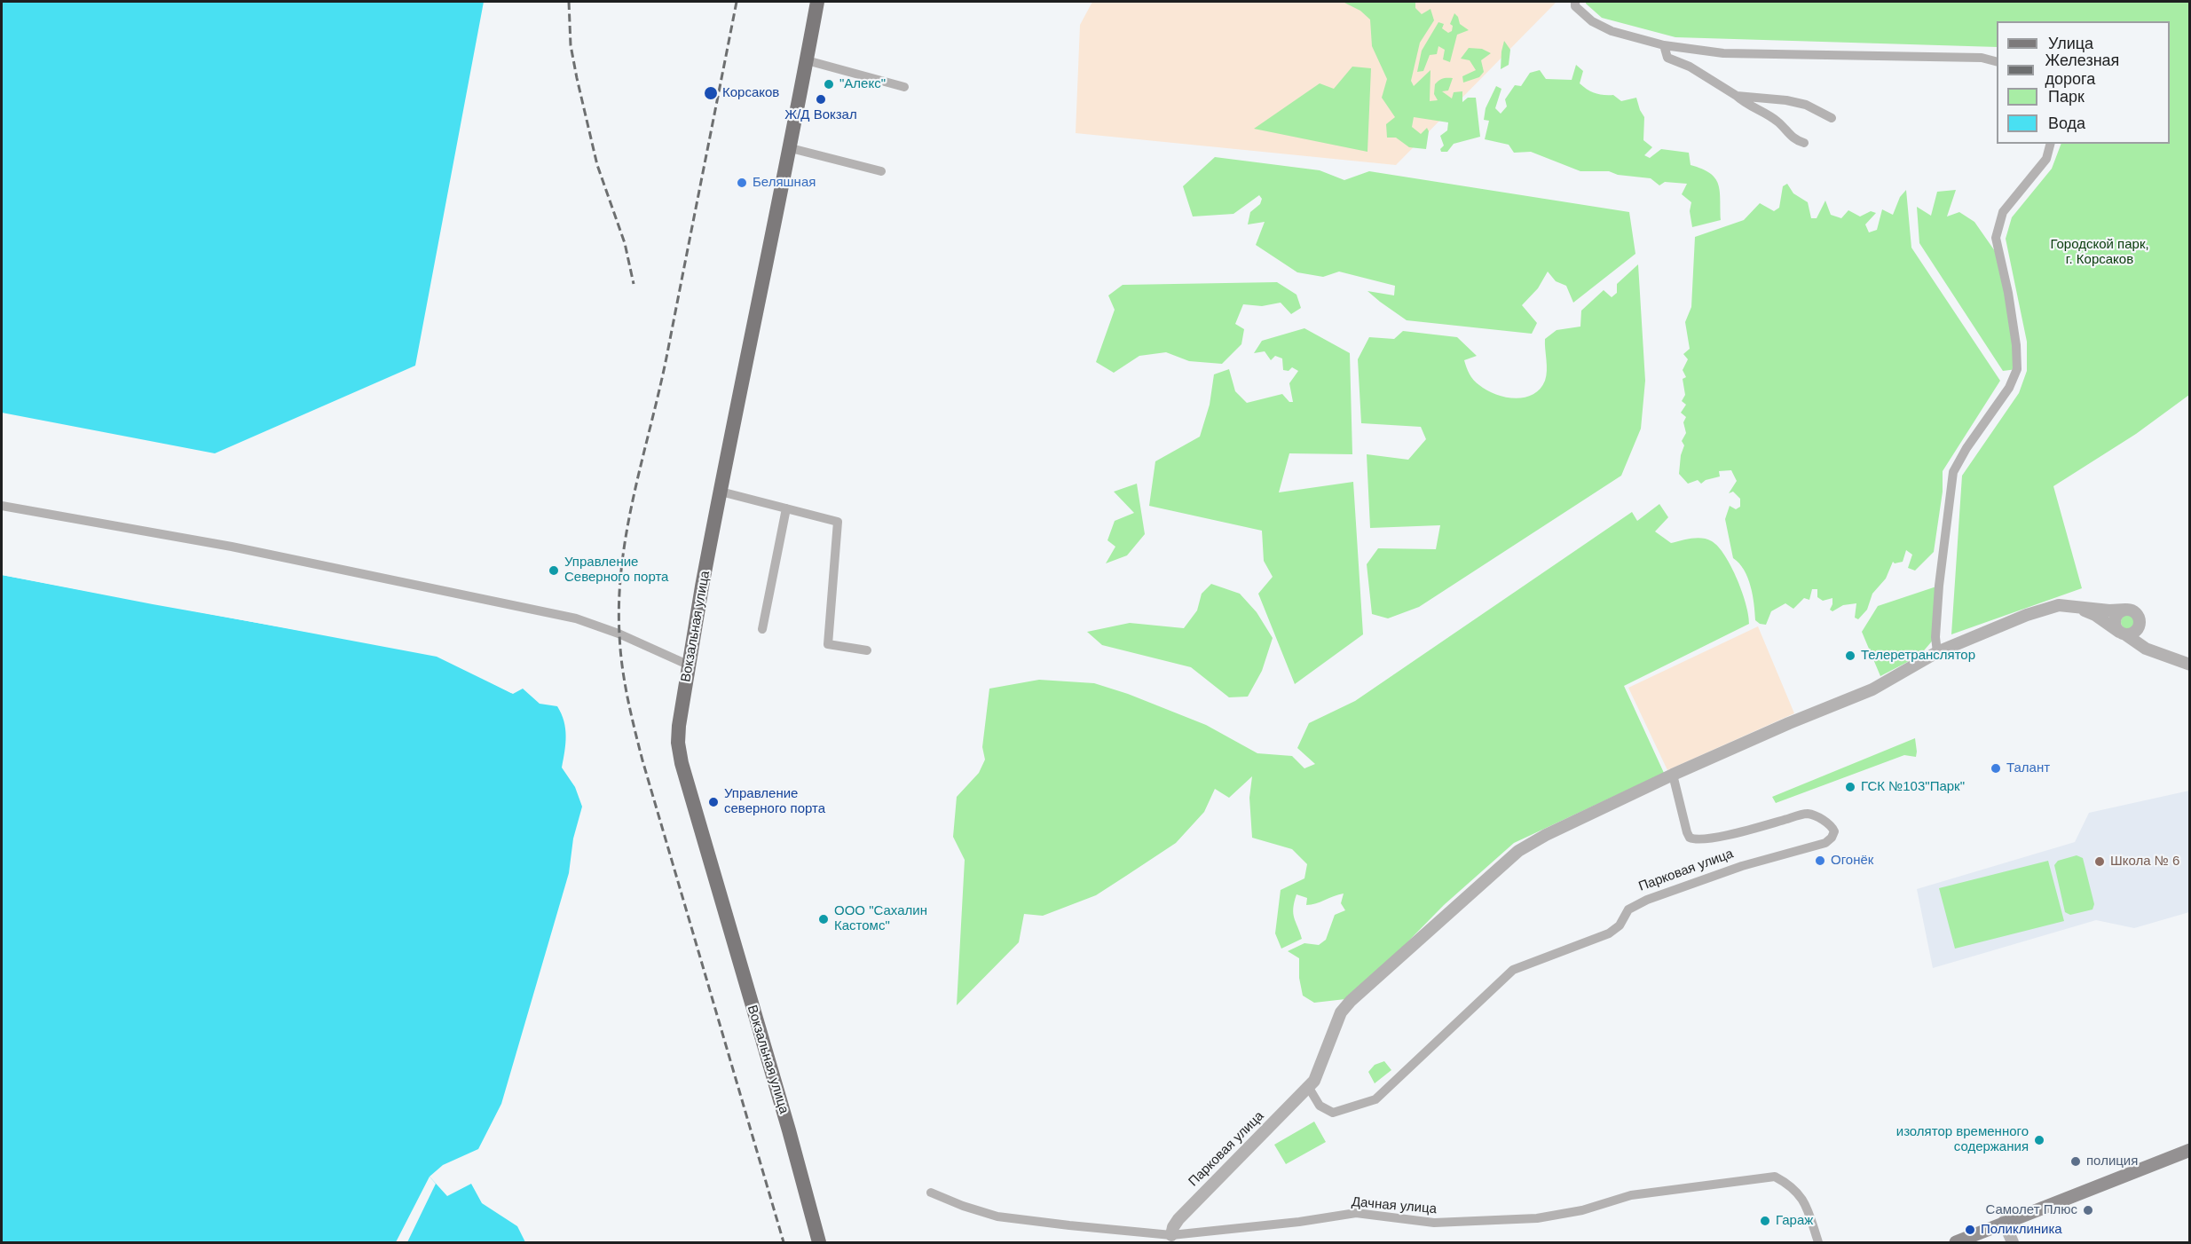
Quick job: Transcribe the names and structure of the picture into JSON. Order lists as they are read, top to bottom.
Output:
{
  "streets": {
    "main road": ["Вокзальная улица"],
    "street": ["Парковая улица", "Дачная улица"]
  },
  "crossings": [
    ["Парковая улица", "Дачная улица"]
  ],
  "parks": ["Городской парк, г. Корсаков"],
  "places": [
    "\"Алекс\"",
    "Корсаков",
    "Ж/Д Вокзал",
    "Беляшная",
    "Управление Северного порта",
    "Телеретранслятор",
    "Талант",
    "ГСК №103\"Парк\"",
    "Управление северного порта",
    "Огонёк",
    "Школа № 6",
    "ООО \"Сахалин Кастомс\"",
    "изолятор временного содержания",
    "полиция",
    "Самолет Плюс",
    "Гараж",
    "Поликлиника"
  ],
  "legend": [
    "Улица",
    "Железная дорога",
    "Парк",
    "Вода"
  ]
}
